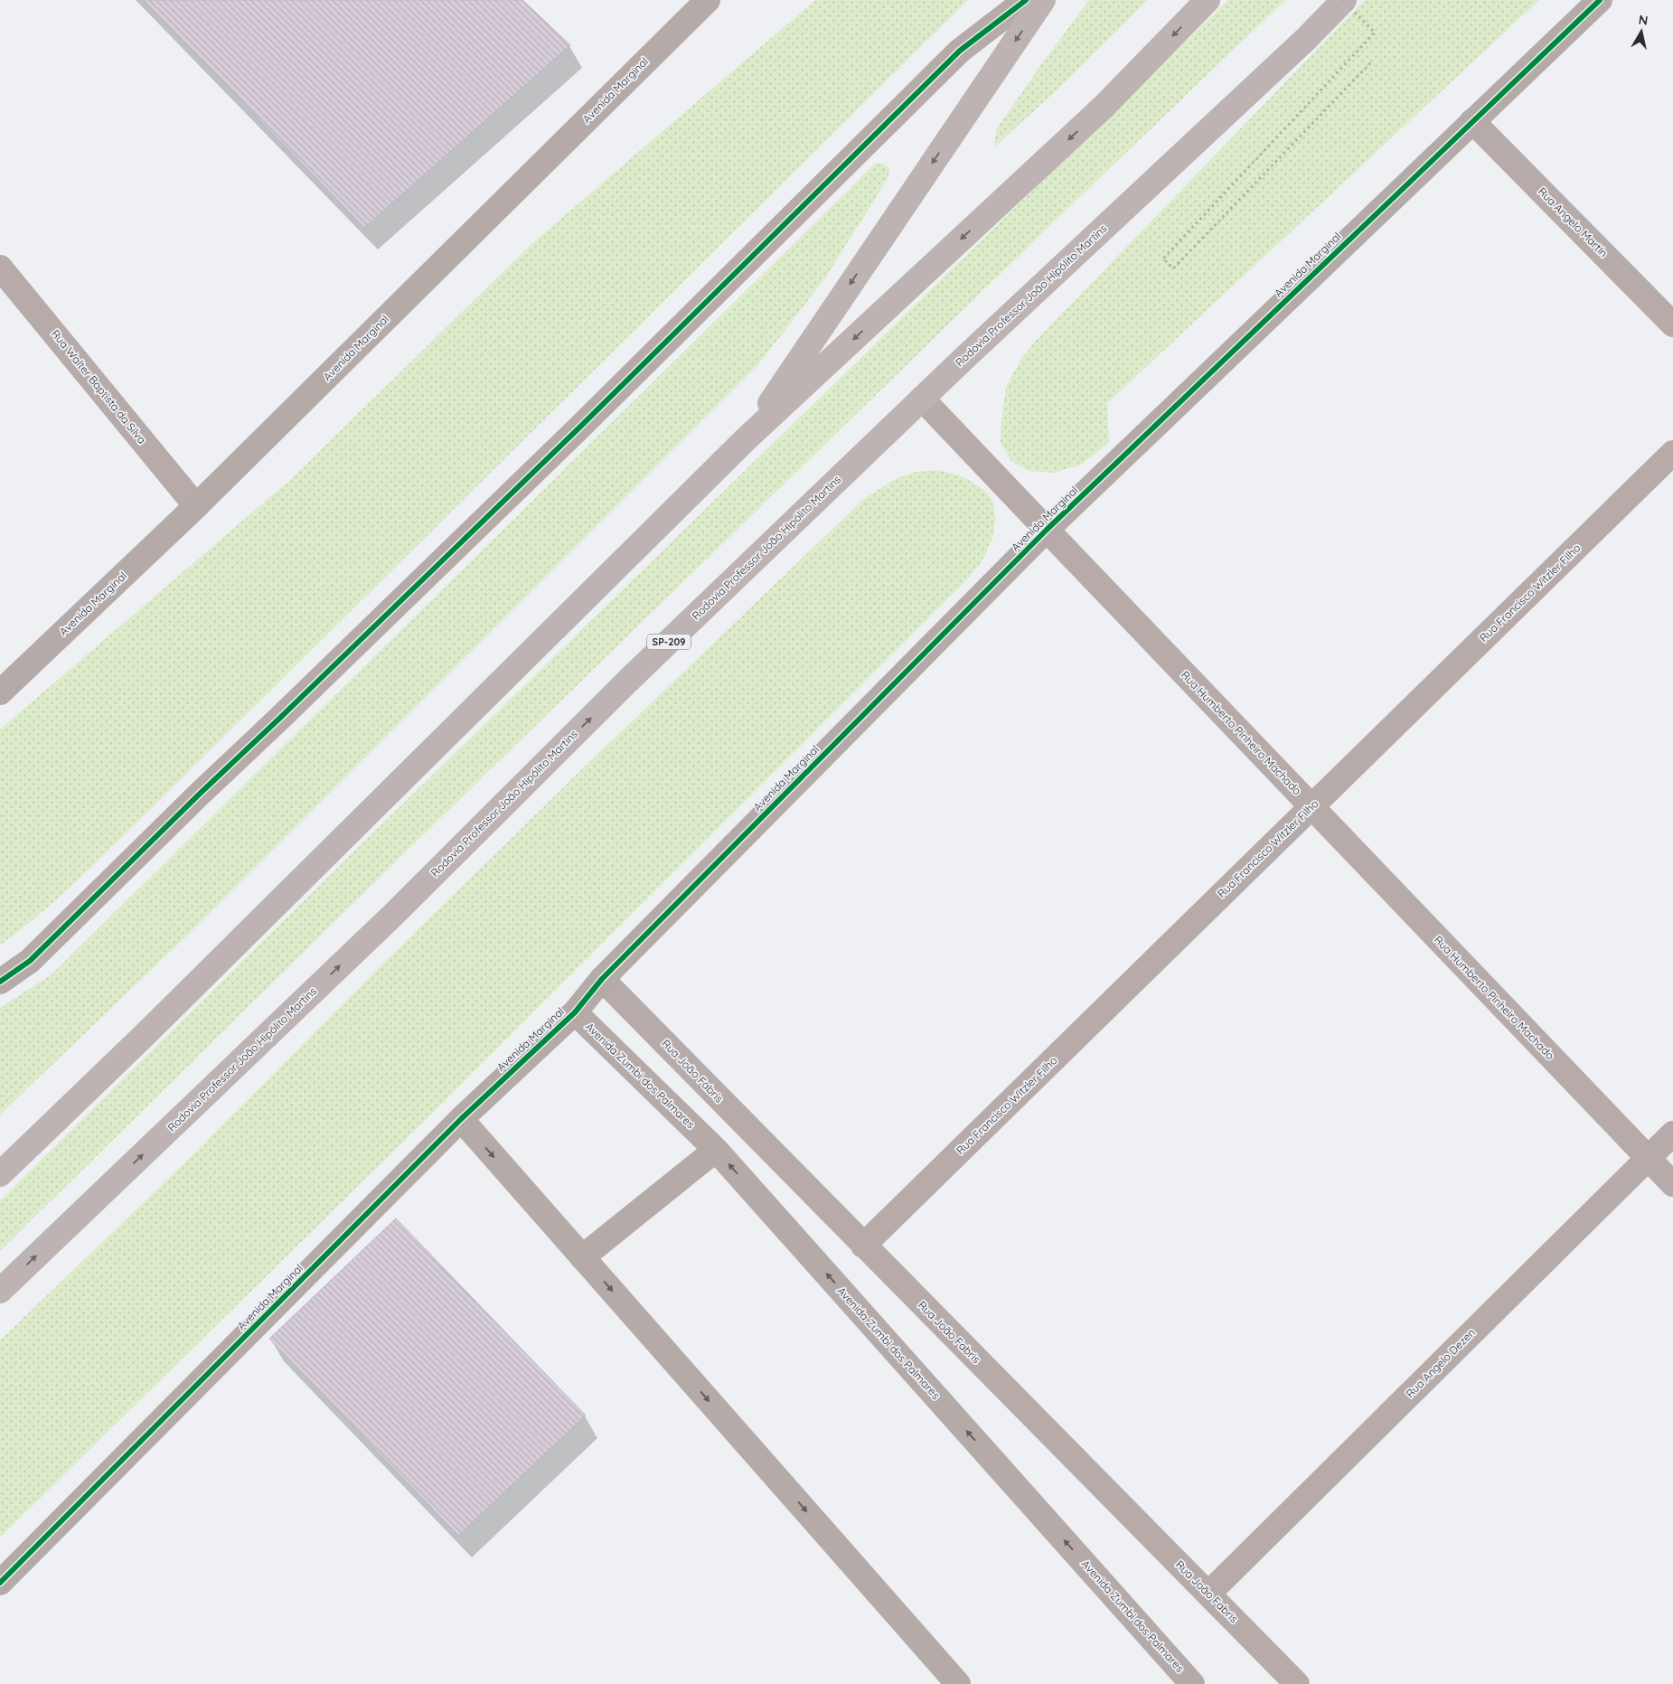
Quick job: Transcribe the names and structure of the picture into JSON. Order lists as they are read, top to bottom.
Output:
{
  "streets": {
    "highway": ["Rodovia Professor João Hipólito Martins", "SP-209"],
    "street": [
      "Avenida Marginal",
      "Rua Angelo Martín",
      "Rua Walter Baptista da Silva",
      "Rua Francisco Witzler Filho",
      "Rua Humberto Pinheiro Machado",
      "Rua João Fabris",
      "Avenida Zumbi dos Palmares",
      "Rua Angelo Dezen"
    ]
  },
  "crossings": [
    ["Avenida Marginal", "Rua Angelo Martín"],
    ["Avenida Marginal", "Rua Walter Baptista da Silva"],
    ["Avenida Marginal", "Rua Humberto Pinheiro Machado"],
    ["Avenida Marginal", "Rua João Fabris"],
    ["Avenida Marginal", "Avenida Zumbi dos Palmares"],
    ["Rodovia Professor João Hipólito Martins", "Rua Humberto Pinheiro Machado"],
    ["Rua Francisco Witzler Filho", "Rua Humberto Pinheiro Machado"],
    ["Rua Francisco Witzler Filho", "Rua João Fabris"],
    ["Rua Humberto Pinheiro Machado", "Rua Angelo Dezen"],
    ["Rua João Fabris", "Rua Angelo Dezen"]
  ],
  "north": "top"
}
